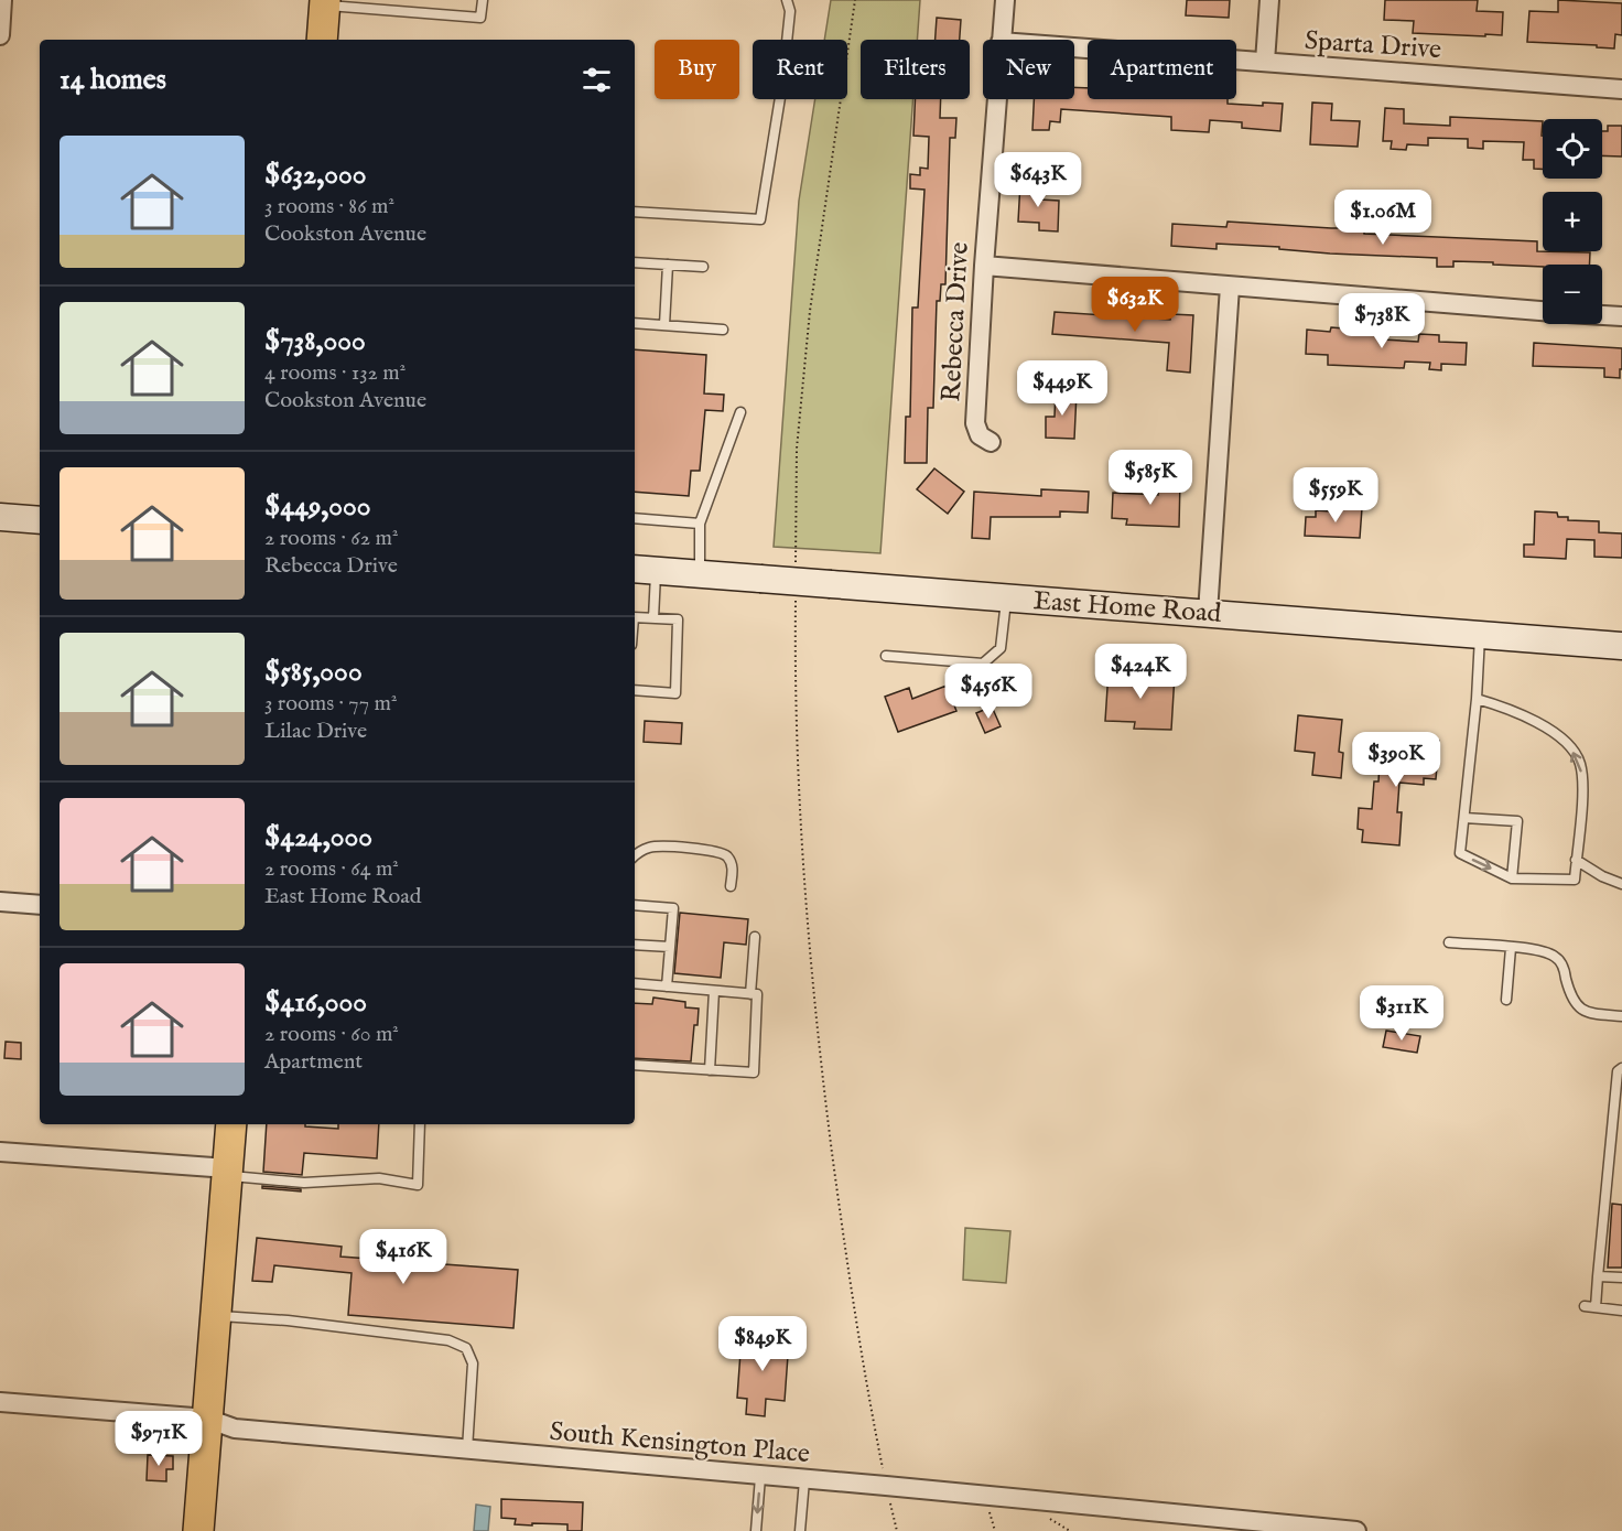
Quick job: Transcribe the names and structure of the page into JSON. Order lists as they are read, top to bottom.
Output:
{
  "streets": {
    "street": [
      "Sparta Drive",
      "Rebecca Drive",
      "East Home Road",
      "South Kensington Place"
    ]
  },
  "page": {
    "chip": [
      "Buy",
      "Rent",
      "Filters",
      "New",
      "Apartment"
    ],
    "heading": "14 homes",
    "map_buttons": ["+", "−"],
    "list": [
      {
        "name": "$632,000",
        "note": "3 rooms · 86 m² · Cookston Avenue"
      },
      {
        "name": "$738,000",
        "note": "4 rooms · 132 m² · Cookston Avenue"
      },
      {
        "name": "$449,000",
        "note": "2 rooms · 62 m² · Rebecca Drive"
      },
      {
        "name": "$585,000",
        "note": "3 rooms · 77 m² · Lilac Drive"
      },
      {
        "name": "$424,000",
        "note": "2 rooms · 64 m² · East Home Road"
      },
      {
        "name": "$416,000",
        "note": "2 rooms · 60 m² · Apartment"
      }
    ],
    "price": [
      "$643K",
      "$1.06M",
      "$632K",
      "$738K",
      "$449K",
      "$585K",
      "$559K",
      "$424K",
      "$456K",
      "$390K",
      "$311K",
      "$416K",
      "$849K",
      "$971K"
    ]
  }
}
